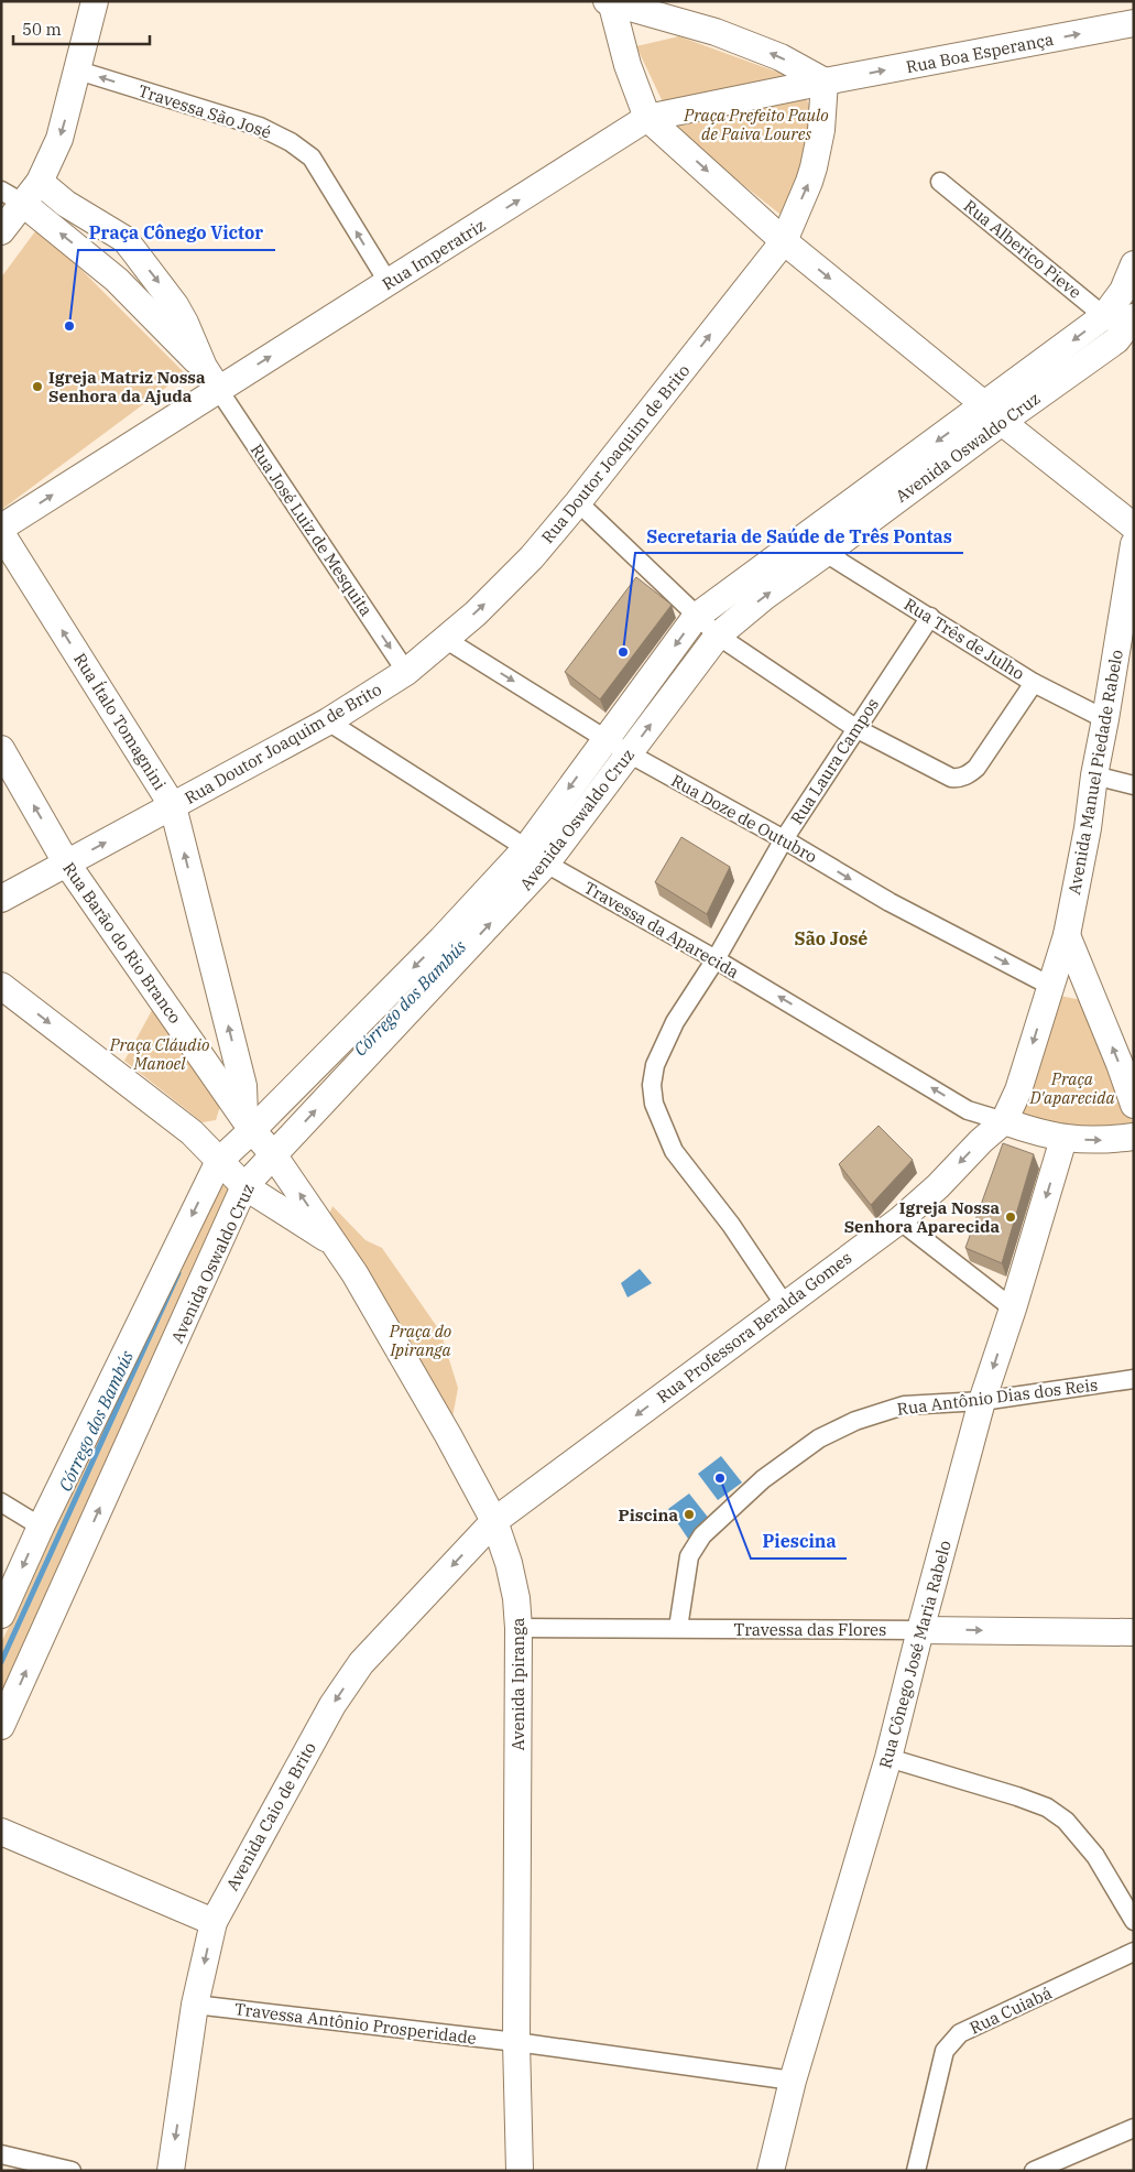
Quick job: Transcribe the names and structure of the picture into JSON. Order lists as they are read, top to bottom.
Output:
{
  "streets": {
    "street": [
      "Rua Boa Esperança",
      "Travessa São José",
      "Rua Alberico Pieve",
      "Rua Imperatriz",
      "Avenida Oswaldo Cruz",
      "Rua Doutor Joaquim de Brito",
      "Rua José Luiz de Mesquita",
      "Rua Três de Julho",
      "Rua Ítalo Tomagnini",
      "Rua Laura Campos",
      "Avenida Manuel Piedade Rabelo",
      "Rua Doze de Outubro",
      "Travessa da Aparecida",
      "Rua Barão do Rio Branco",
      "Rua Professora Beralda Gomes",
      "Rua Antônio Dias dos Reis",
      "Travessa das Flores",
      "Rua Cônego José Maria Rabelo",
      "Avenida Ipiranga",
      "Avenida Caio de Brito",
      "Rua Cuiabá",
      "Travessa Antônio Prosperidade"
    ]
  },
  "crossings": [
    ["Travessa São José", "Rua Imperatriz"],
    ["Rua Alberico Pieve", "Avenida Oswaldo Cruz"],
    ["Rua Imperatriz", "Rua José Luiz de Mesquita"],
    ["Avenida Oswaldo Cruz", "Rua Três de Julho"],
    ["Avenida Oswaldo Cruz", "Rua Ítalo Tomagnini"],
    ["Avenida Oswaldo Cruz", "Rua Doze de Outubro"],
    ["Avenida Oswaldo Cruz", "Travessa da Aparecida"],
    ["Avenida Oswaldo Cruz", "Avenida Ipiranga"],
    ["Rua Doutor Joaquim de Brito", "Rua José Luiz de Mesquita"],
    ["Rua Doutor Joaquim de Brito", "Rua Ítalo Tomagnini"],
    ["Rua Doutor Joaquim de Brito", "Rua Doze de Outubro"],
    ["Rua Doutor Joaquim de Brito", "Travessa da Aparecida"],
    ["Rua Doutor Joaquim de Brito", "Rua Barão do Rio Branco"],
    ["Rua Três de Julho", "Rua Laura Campos"],
    ["Rua Três de Julho", "Avenida Manuel Piedade Rabelo"],
    ["Rua Ítalo Tomagnini", "Rua Barão do Rio Branco"],
    ["Rua Ítalo Tomagnini", "Avenida Ipiranga"],
    ["Rua Laura Campos", "Rua Doze de Outubro"],
    ["Rua Laura Campos", "Travessa da Aparecida"],
    ["Rua Laura Campos", "Rua Professora Beralda Gomes"],
    ["Travessa da Aparecida", "Rua Professora Beralda Gomes"],
    ["Rua Professora Beralda Gomes", "Avenida Ipiranga"],
    ["Rua Professora Beralda Gomes", "Avenida Caio de Brito"],
    ["Rua Antônio Dias dos Reis", "Travessa das Flores"],
    ["Rua Antônio Dias dos Reis", "Rua Cônego José Maria Rabelo"],
    ["Travessa das Flores", "Rua Cônego José Maria Rabelo"],
    ["Travessa das Flores", "Avenida Ipiranga"],
    ["Rua Cônego José Maria Rabelo", "Travessa Antônio Prosperidade"],
    ["Avenida Ipiranga", "Avenida Caio de Brito"],
    ["Avenida Ipiranga", "Travessa Antônio Prosperidade"],
    ["Avenida Caio de Brito", "Travessa Antônio Prosperidade"]
  ],
  "one_way": [
    "Rua Boa Esperança",
    "Rua Imperatriz",
    "Rua Doutor Joaquim de Brito",
    "Rua José Luiz de Mesquita",
    "Rua Ítalo Tomagnini",
    "Rua Doze de Outubro",
    "Travessa da Aparecida",
    "Rua Professora Beralda Gomes",
    "Avenida Caio de Brito"
  ],
  "districts": ["São José"],
  "water": ["Córrego dos Bambús"],
  "parks": [
    "Praça Prefeito Paulo de Paiva Loures",
    "Praça Cláudio Manoel",
    "Praça D'aparecida",
    "Praça do Ipiranga"
  ],
  "places": [
    "Praça Cônego Victor",
    "Igreja Matriz Nossa Senhora da Ajuda",
    "Secretaria de Saúde de Três Pontas",
    "Igreja Nossa Senhora Aparecida",
    "Piescina",
    "Piscina"
  ],
  "scale_bar": "50 m"
}
